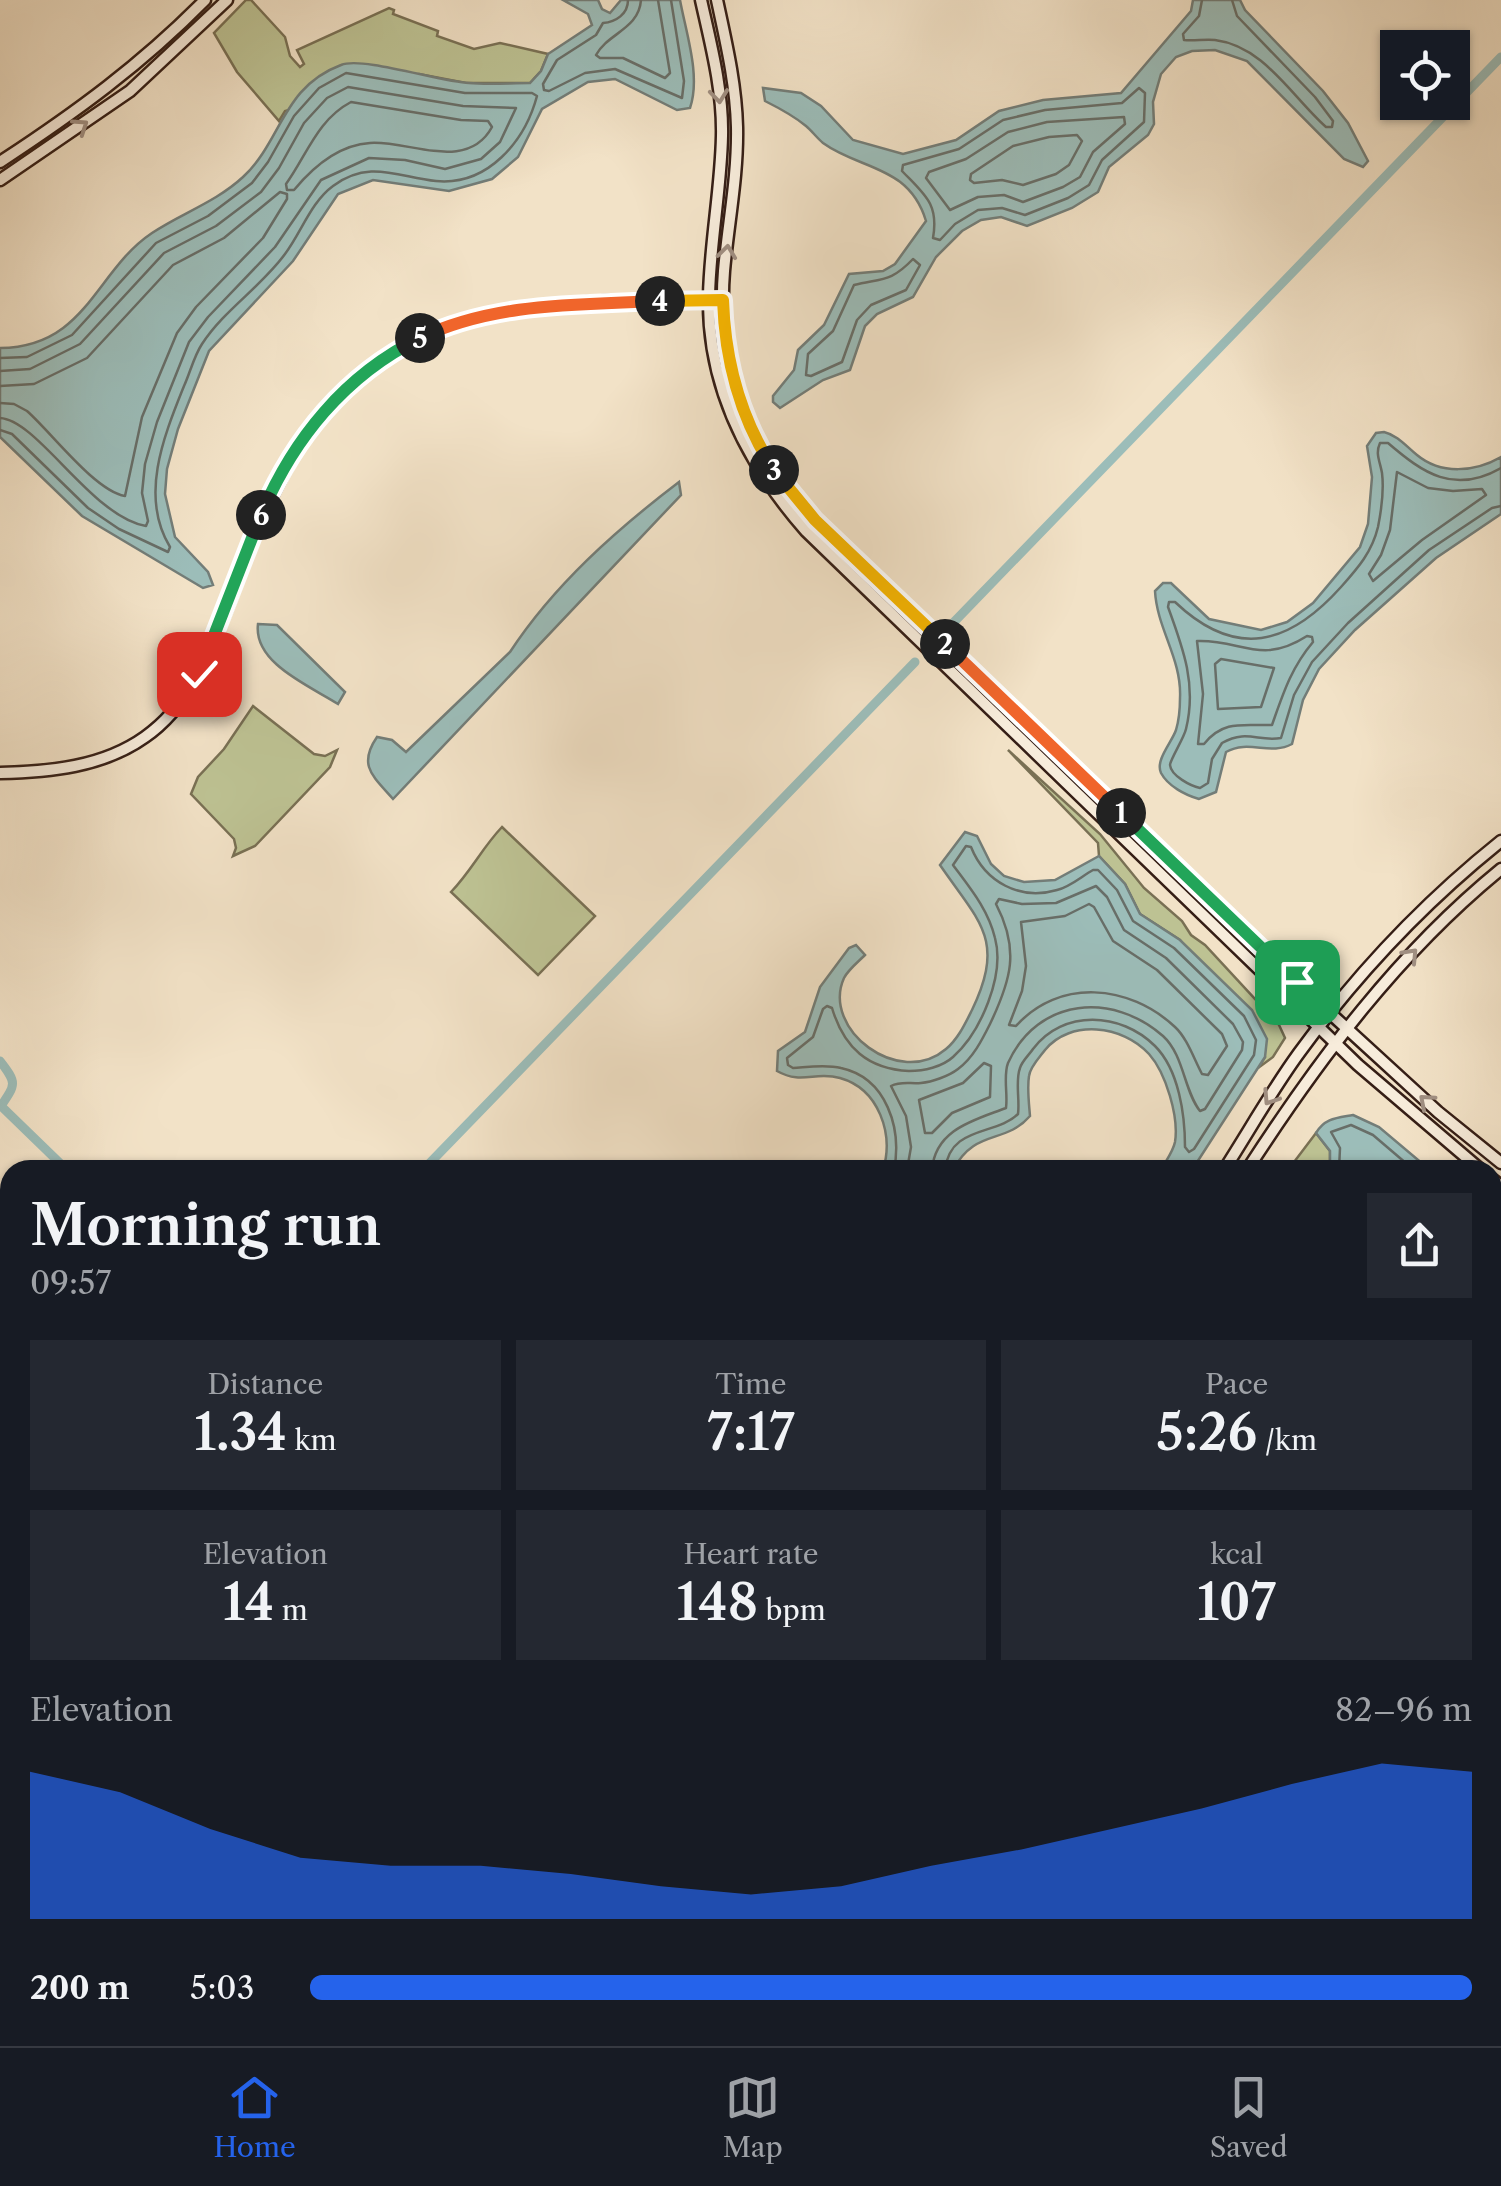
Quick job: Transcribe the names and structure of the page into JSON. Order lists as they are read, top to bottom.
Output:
{
  "page": {
    "pins": [
      "4",
      "5",
      "3",
      "6",
      "2",
      "1"
    ],
    "heading": ["Morning run", "09:57"],
    "stats": [
      ["Distance", "1.34 km"],
      ["Time", "7:17"],
      ["Pace", "5:26 /km"],
      ["Elevation", "14 m"],
      ["Heart rate", "148 bpm"],
      ["kcal", "107"]
    ],
    "chart": ["Elevation", "82–96 m"],
    "list": [
      {
        "name": "200 m",
        "note": "5:03"
      }
    ],
    "tabs": ["Home", "Map", "Saved"]
  }
}
